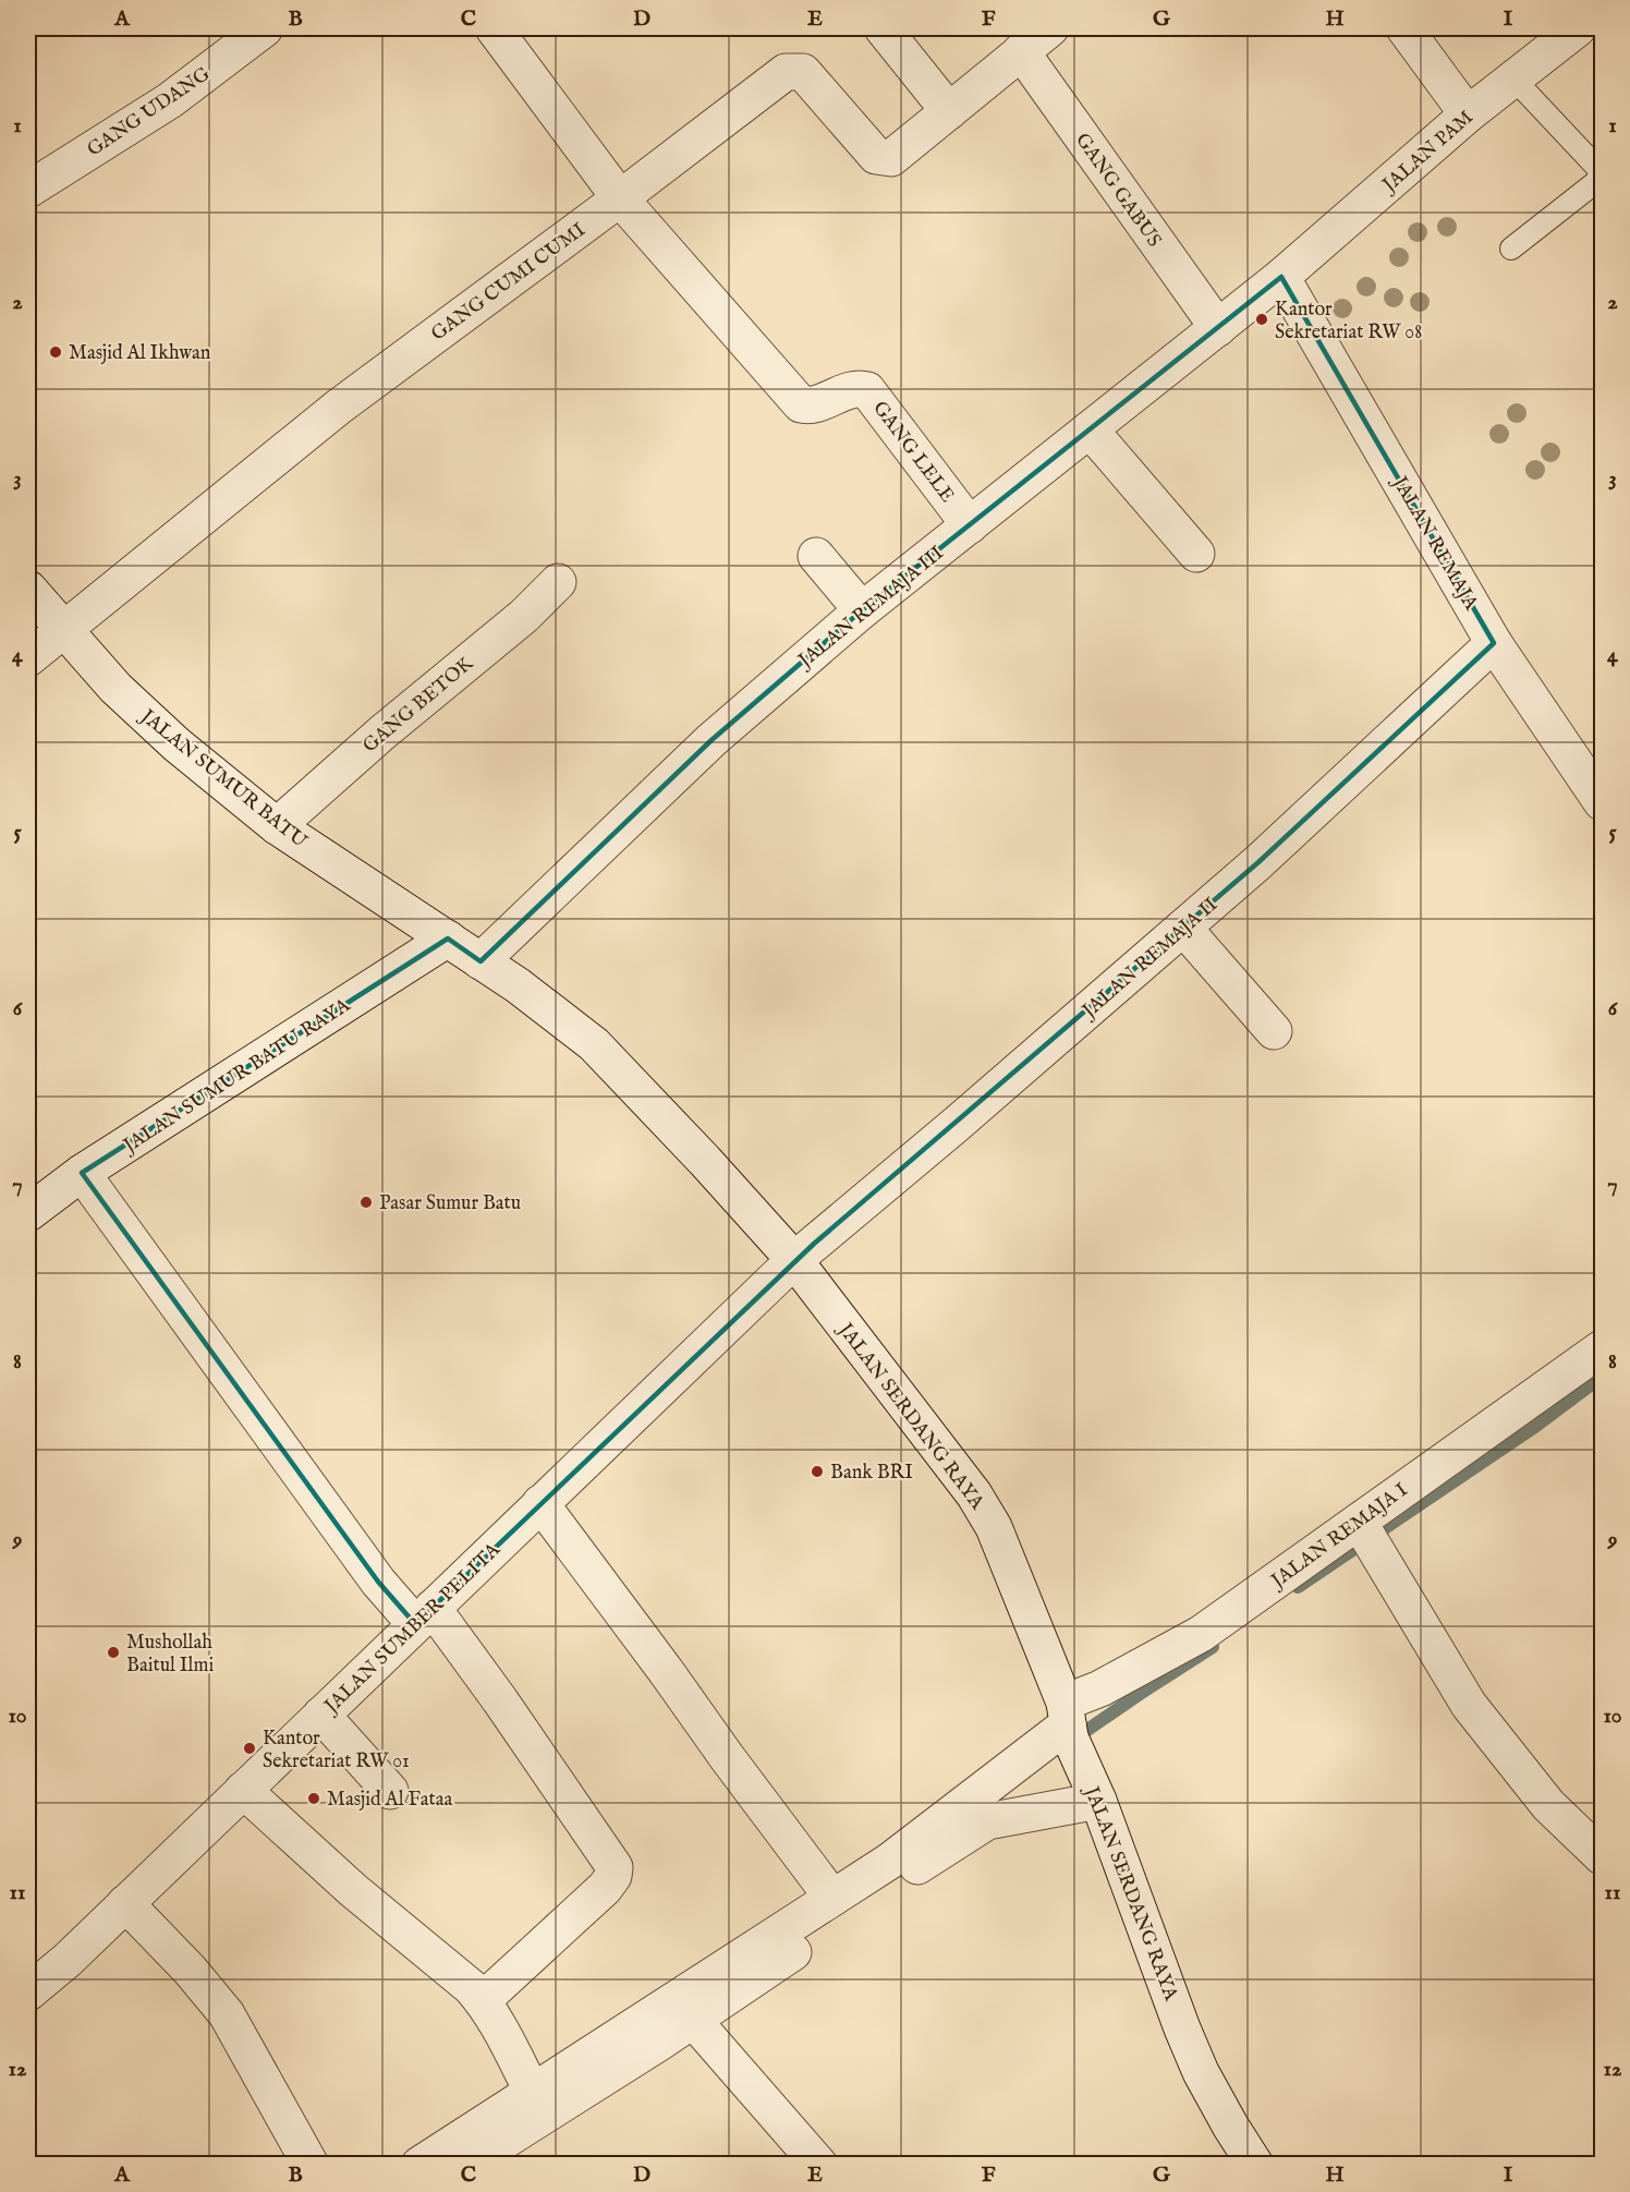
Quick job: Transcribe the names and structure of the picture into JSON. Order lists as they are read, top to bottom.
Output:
{
  "streets": {
    "street": [
      "GANG UDANG",
      "JALAN PAM",
      "GANG GABUS",
      "GANG CUMI CUMI",
      "GANG LELE",
      "JALAN REMAJA",
      "JALAN REMAJA III",
      "GANG BETOK",
      "JALAN SUMUR BATU",
      "JALAN REMAJA II",
      "JALAN SUMUR BATU RAYA",
      "JALAN SERDANG RAYA",
      "JALAN REMAJA I",
      "JALAN SUMBER PELITA"
    ]
  },
  "crossings": [
    ["JALAN PAM", "JALAN REMAJA"],
    ["JALAN PAM", "JALAN REMAJA III"],
    ["GANG GABUS", "GANG CUMI CUMI"],
    ["GANG GABUS", "JALAN REMAJA III"],
    ["GANG CUMI CUMI", "GANG LELE"],
    ["GANG CUMI CUMI", "JALAN SUMUR BATU"],
    ["GANG LELE", "JALAN REMAJA III"],
    ["JALAN REMAJA", "JALAN REMAJA III"],
    ["JALAN REMAJA", "JALAN REMAJA II"],
    ["JALAN REMAJA III", "JALAN SERDANG RAYA"],
    ["GANG BETOK", "JALAN SUMUR BATU"],
    ["JALAN SUMUR BATU", "JALAN SUMUR BATU RAYA"],
    ["JALAN SUMUR BATU", "JALAN SERDANG RAYA"],
    ["JALAN REMAJA II", "JALAN SERDANG RAYA"],
    ["JALAN REMAJA II", "JALAN SUMBER PELITA"],
    ["JALAN SUMUR BATU RAYA", "JALAN SERDANG RAYA"],
    ["JALAN SERDANG RAYA", "JALAN REMAJA I"],
    ["JALAN SERDANG RAYA", "JALAN SUMBER PELITA"]
  ],
  "places": [
    "Kantor Sekretariat RW 08",
    "Masjid Al Ikhwan",
    "Pasar Sumur Batu",
    "Bank BRI",
    "Mushollah Baitul Ilmi",
    "Kantor Sekretariat RW 01",
    "Masjid Al Fataa"
  ],
  "grid": {
    "columns": [
      "A",
      "B",
      "C",
      "D",
      "E",
      "F",
      "G",
      "H",
      "I"
    ],
    "rows": [
      "1",
      "2",
      "3",
      "4",
      "5",
      "6",
      "7",
      "8",
      "9",
      "10",
      "11",
      "12"
    ]
  }
}
